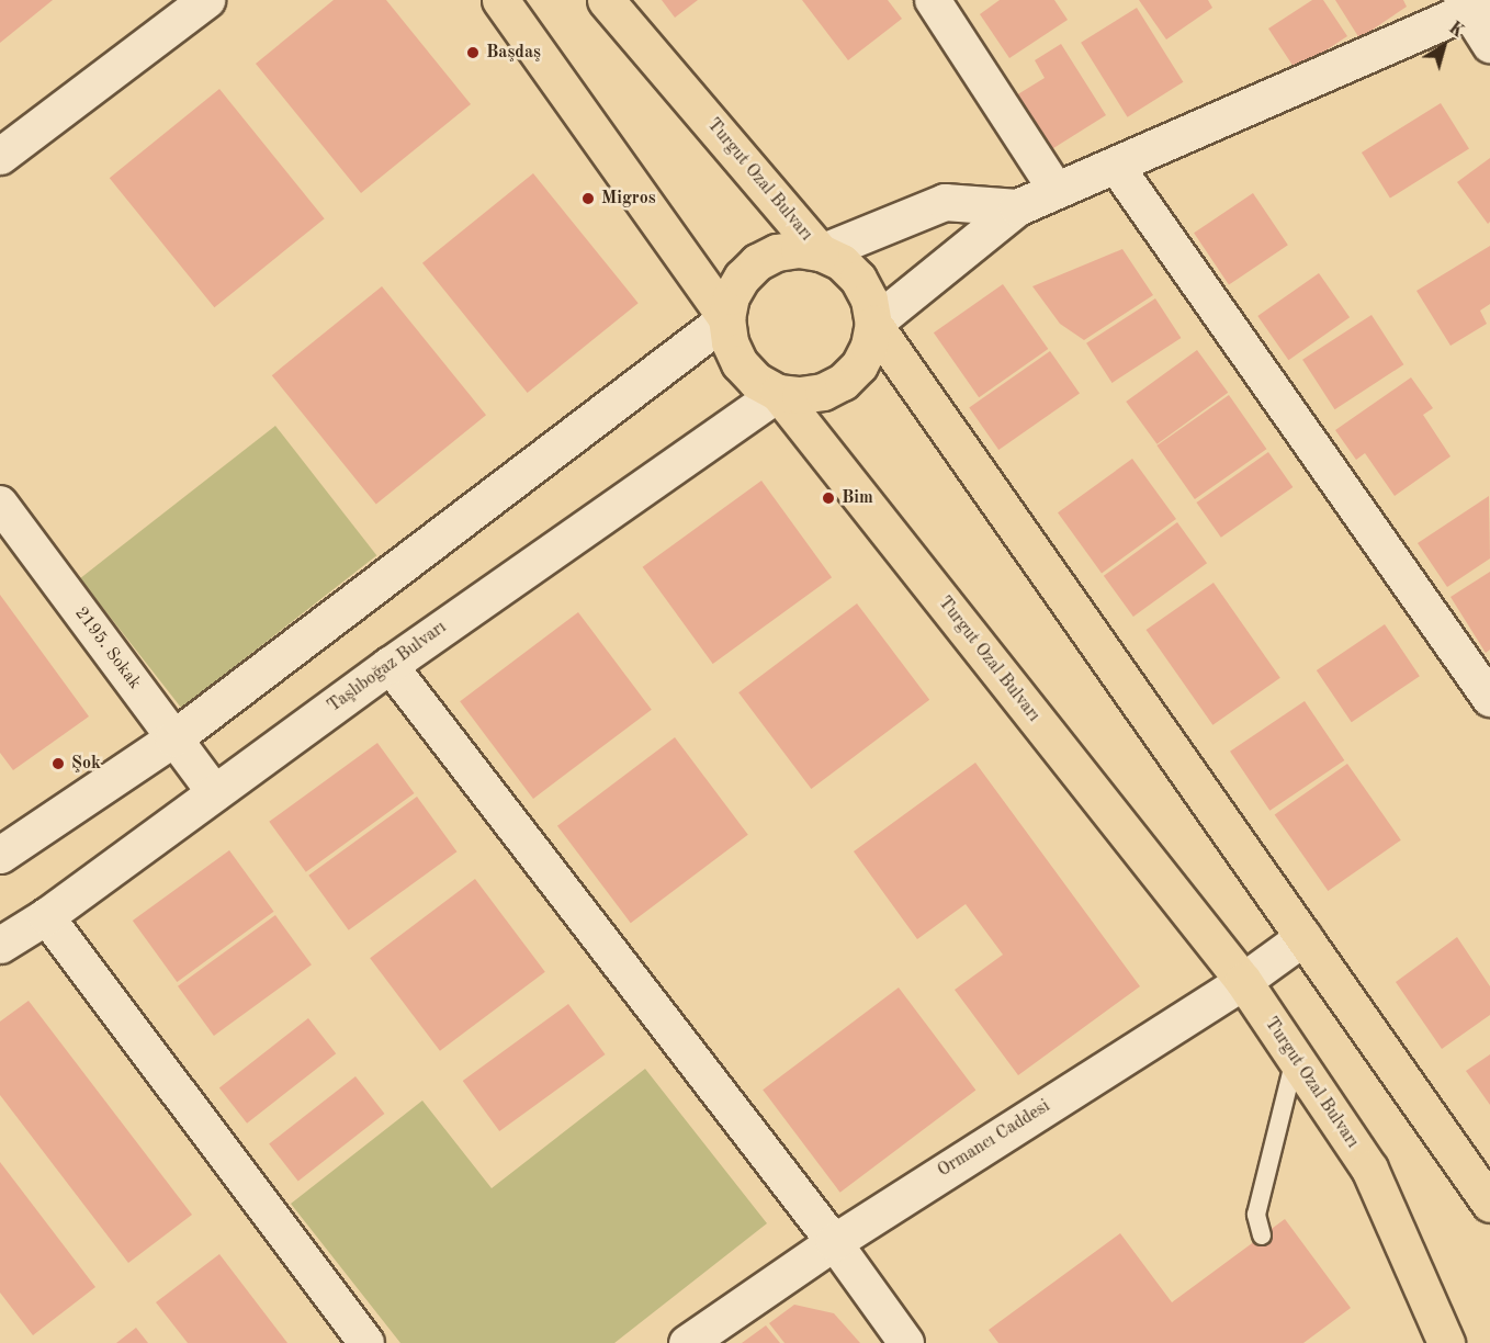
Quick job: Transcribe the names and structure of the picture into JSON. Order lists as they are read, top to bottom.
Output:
{
  "streets": {
    "main road": ["Turgut Ozal Bulvarı"],
    "street": ["2195. Sokak", "Taşlıboğaz Bulvarı", "Ormancı Caddesi"]
  },
  "crossings": [
    ["Turgut Ozal Bulvarı", "Taşlıboğaz Bulvarı"],
    ["Turgut Ozal Bulvarı", "Ormancı Caddesi"],
    ["2195. Sokak", "Taşlıboğaz Bulvarı"]
  ],
  "places": [
    "Başdaş",
    "Migros",
    "Bim",
    "Şok"
  ],
  "north": "top right"
}
